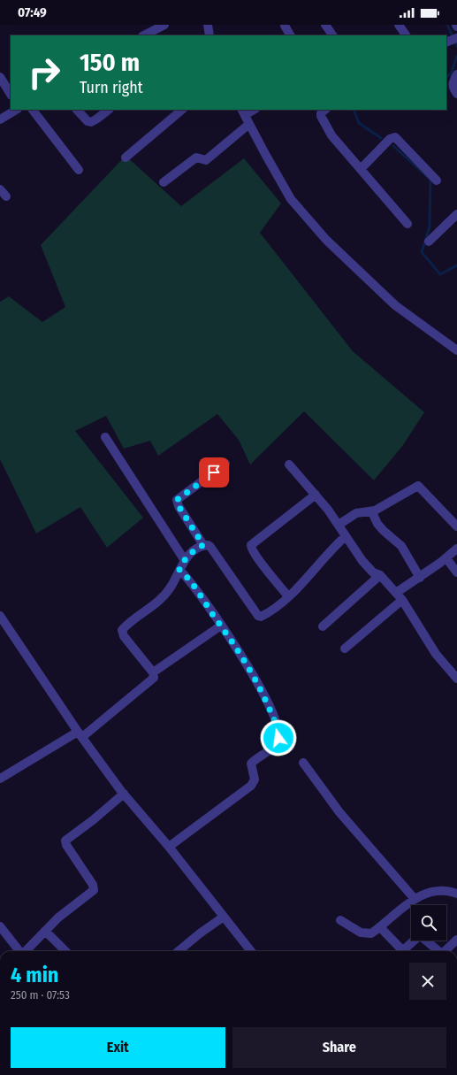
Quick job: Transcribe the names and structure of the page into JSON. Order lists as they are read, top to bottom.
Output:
{
  "page": {
    "status": "07:49",
    "turn": ["150 m", "Turn right"],
    "heading": ["4 min", "250 m · 07:53"],
    "buttons": ["Exit", "Share"]
  }
}
